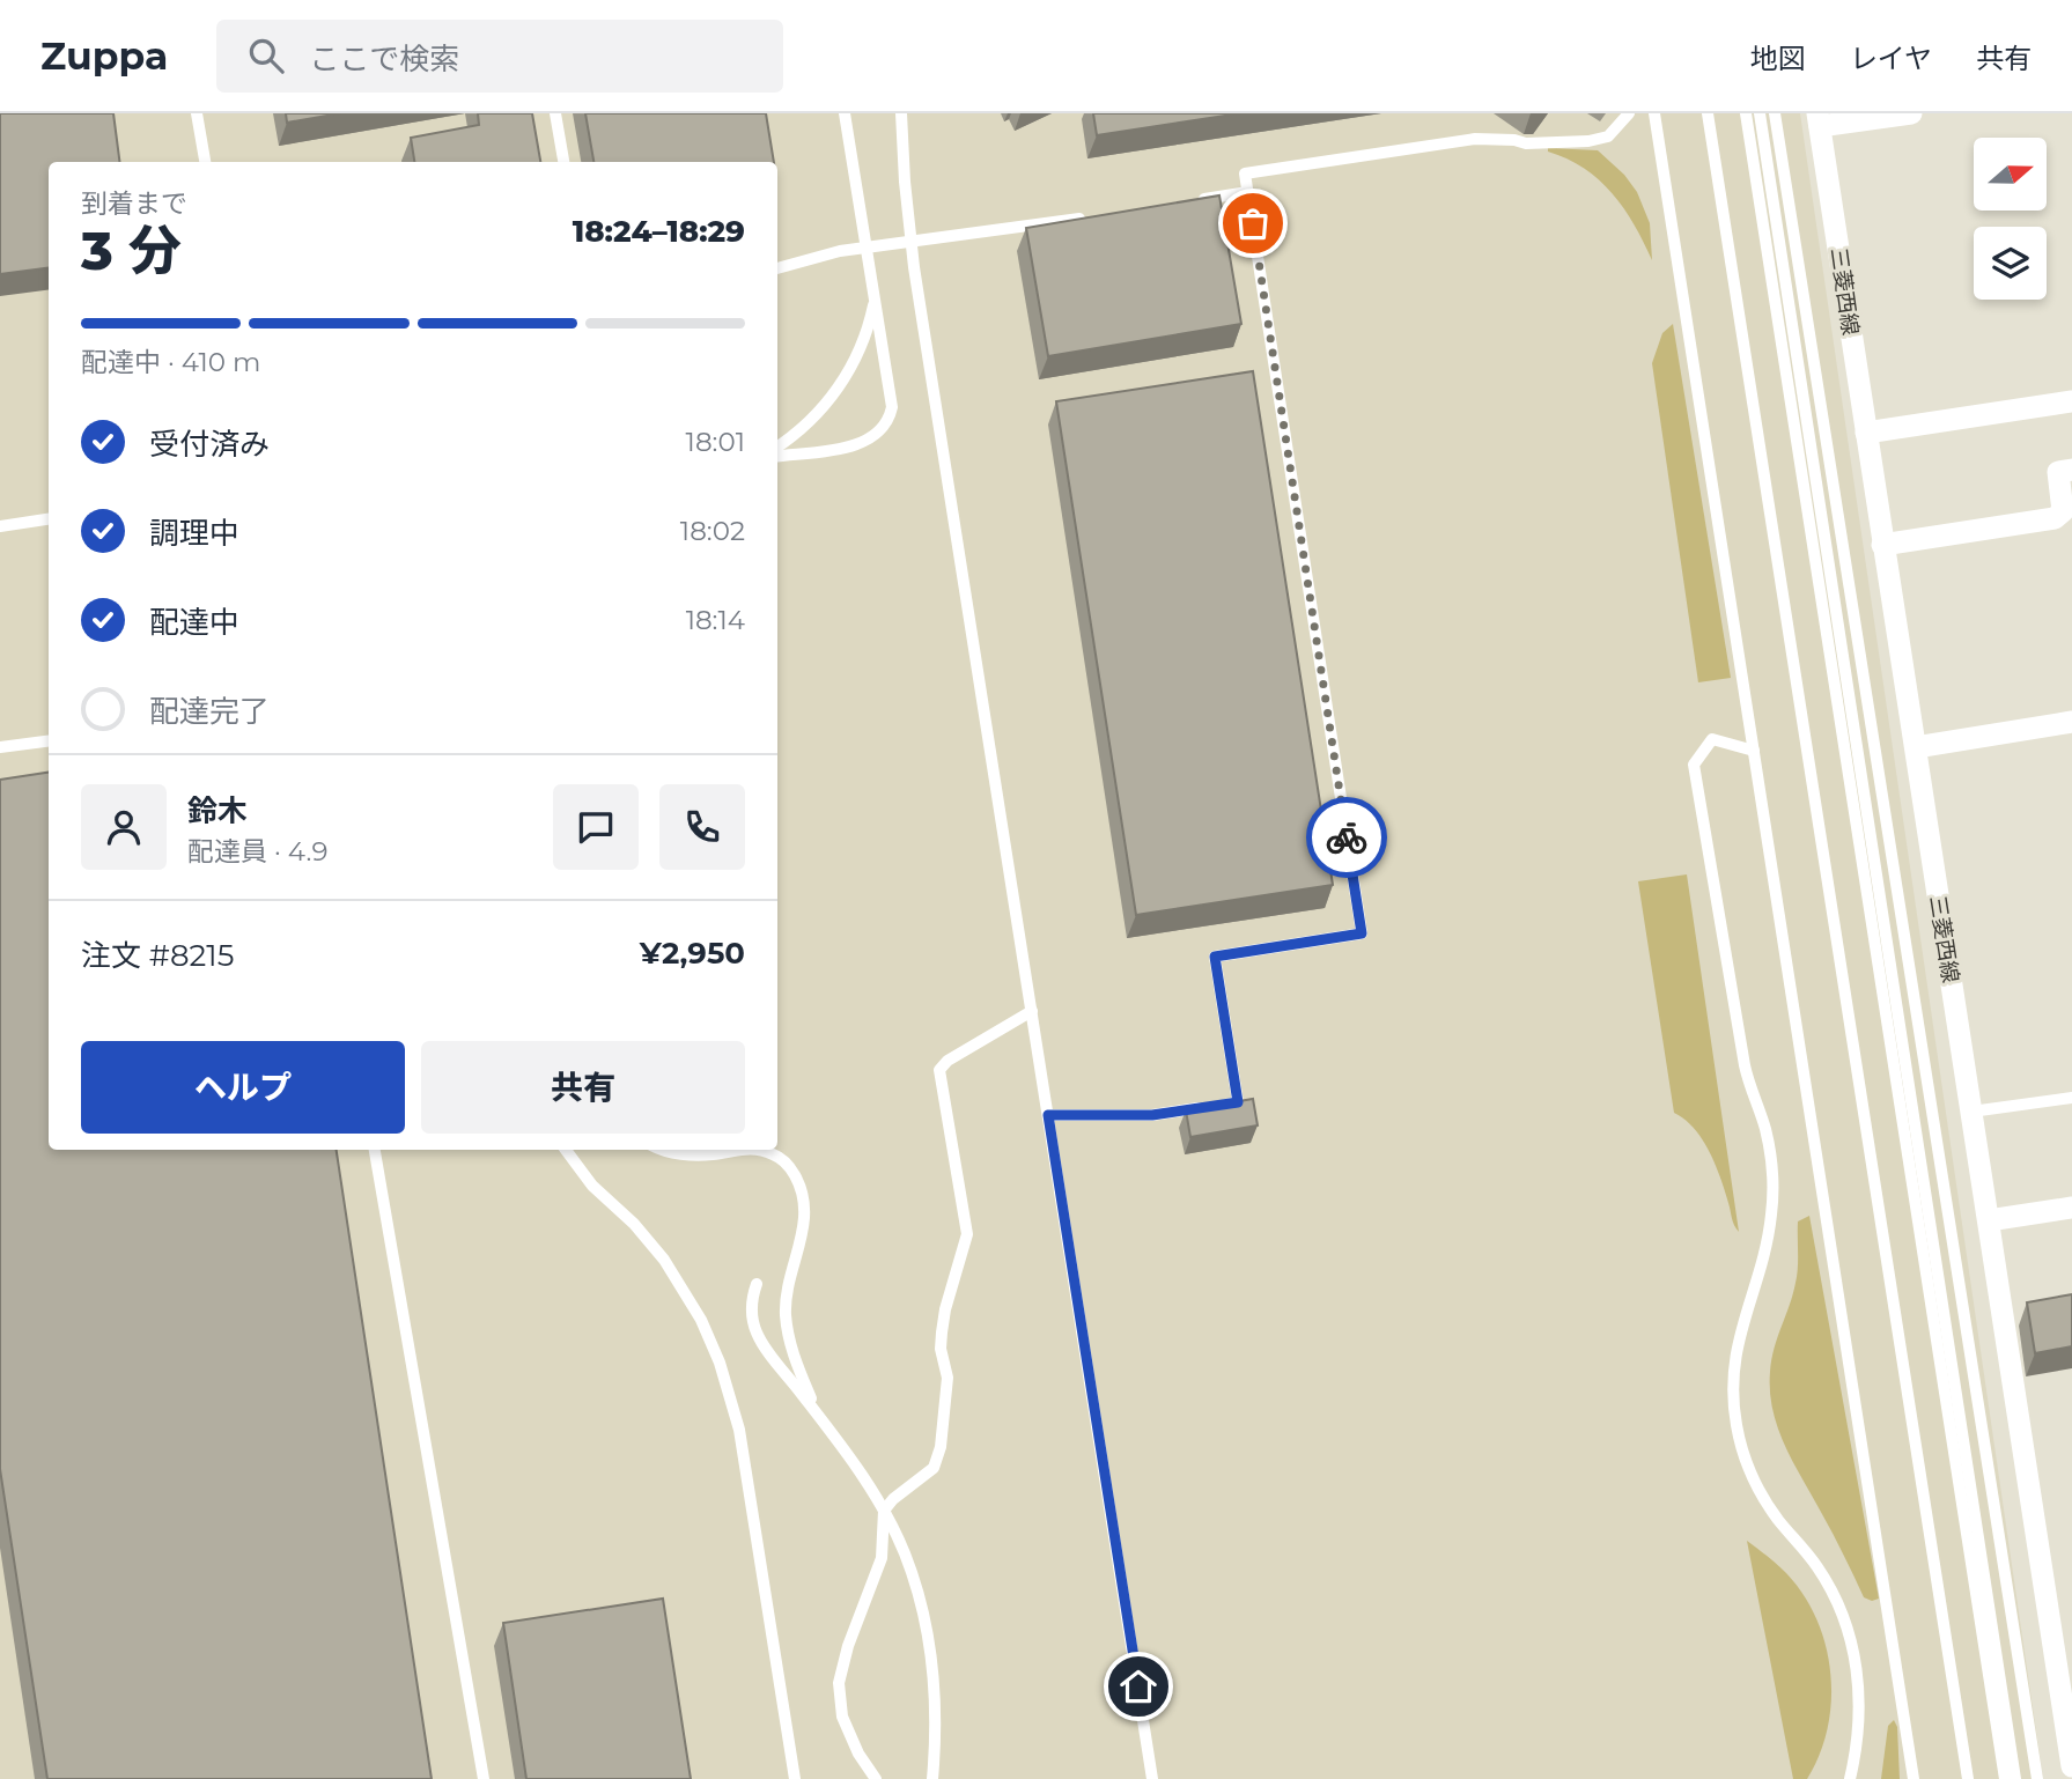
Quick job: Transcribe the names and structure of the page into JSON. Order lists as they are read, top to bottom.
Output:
{
  "streets": {
    "street": ["三菱西線"]
  },
  "north": "right",
  "page": {
    "header": "Zuppa",
    "search": "ここで検索",
    "nav": ["地図", "レイヤ", "共有"],
    "heading": ["3 分", "到着まで", "18:24–18:29"],
    "panel": [
      "鈴木",
      "配達員 · 4.9",
      "注文 #8215",
      "¥2,950"
    ],
    "bar": "配達中 · 410 m",
    "list": [
      ["受付済み", "18:01"],
      ["調理中", "18:02"],
      ["配達中", "18:14"],
      "配達完了"
    ],
    "buttons": ["ヘルプ", "共有"]
  }
}
